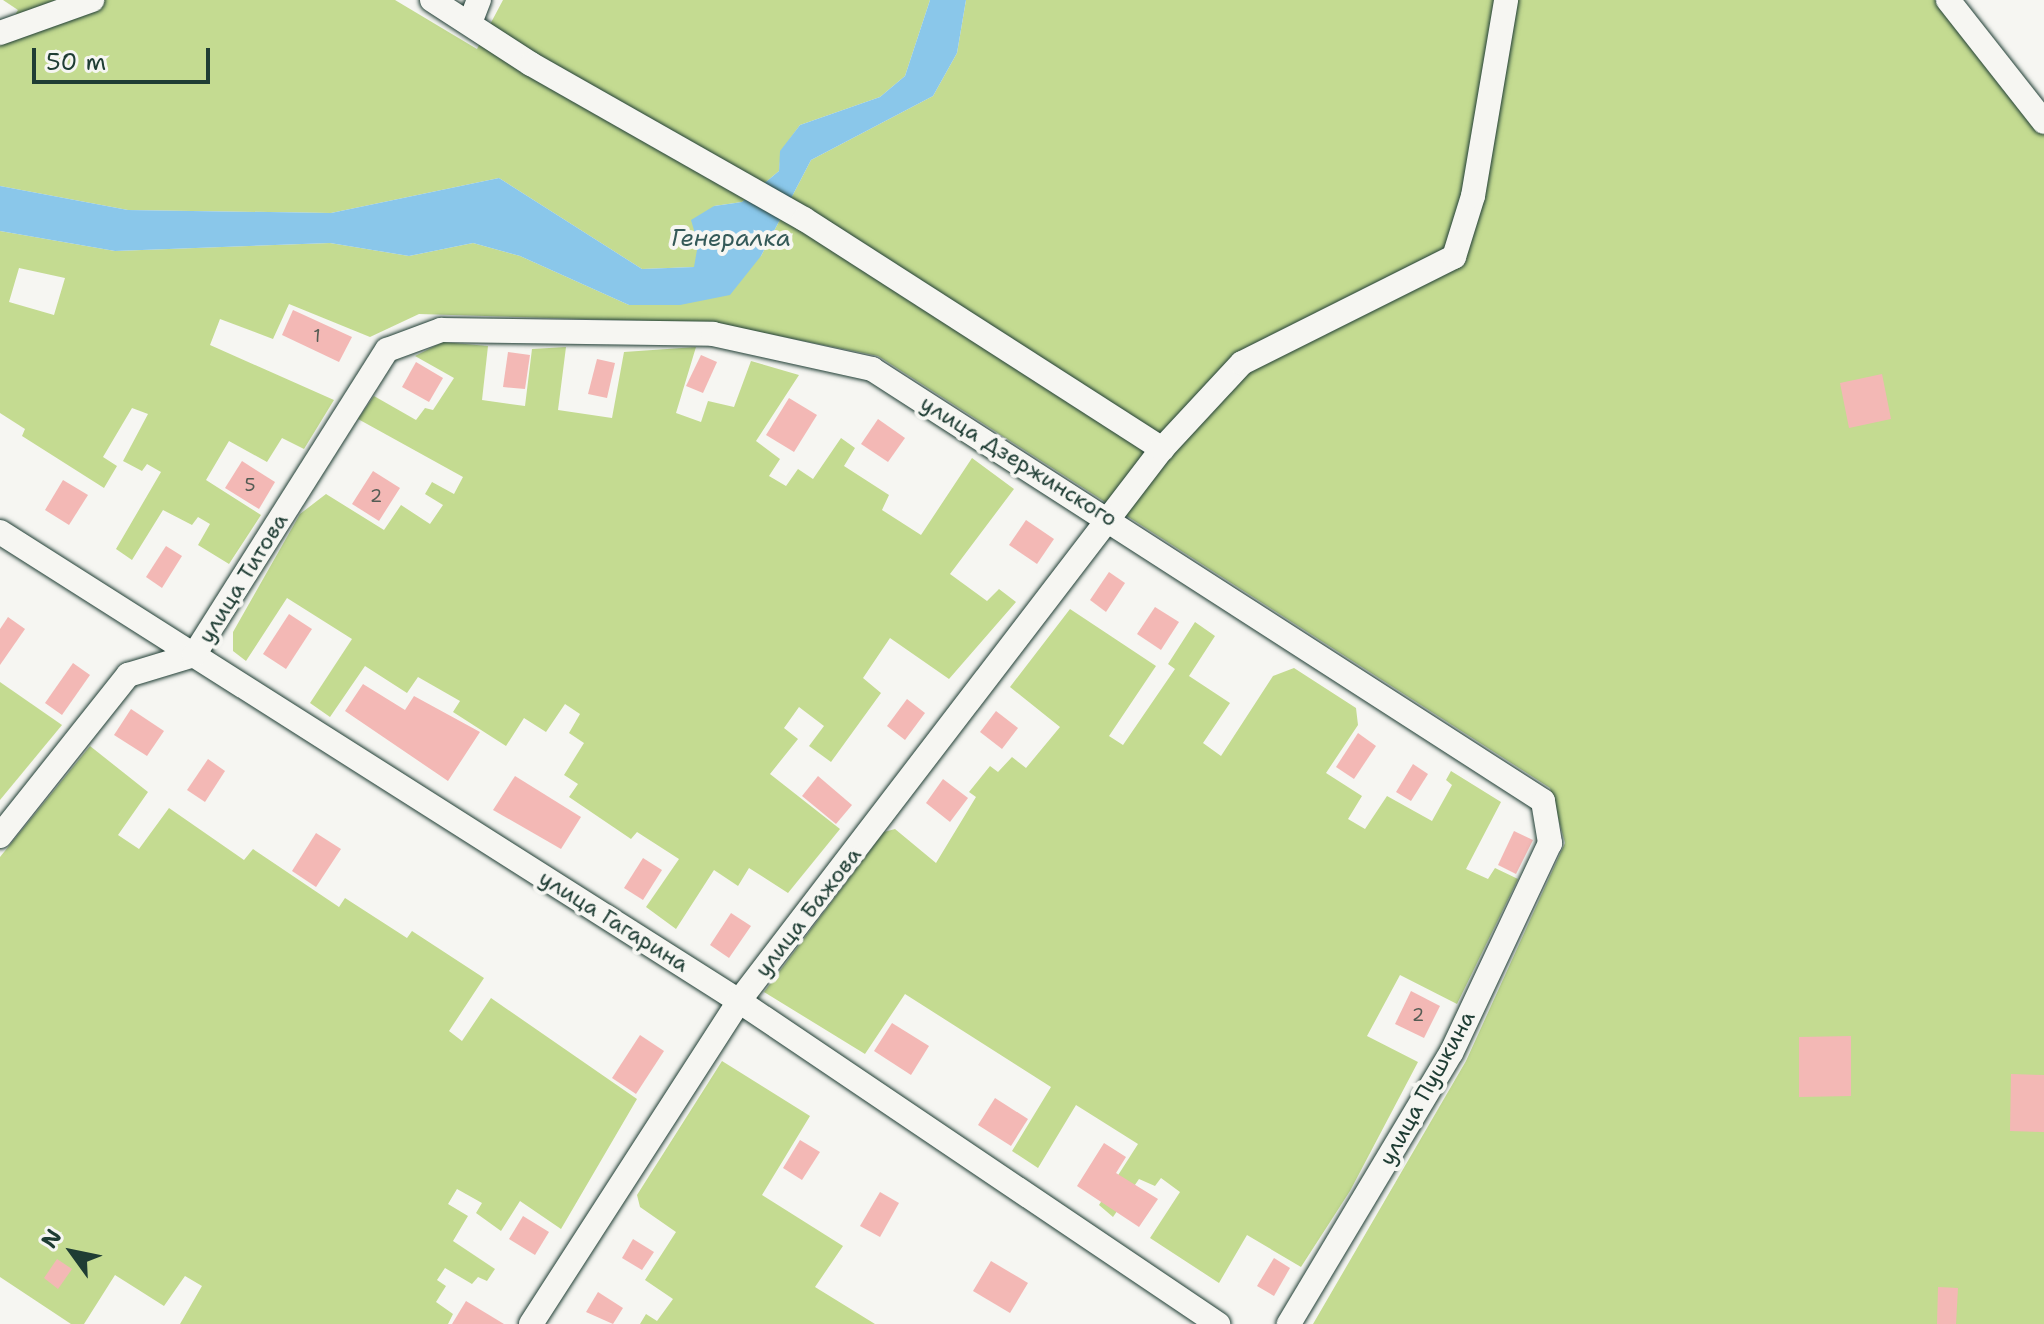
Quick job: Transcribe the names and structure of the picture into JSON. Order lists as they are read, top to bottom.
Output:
{
  "streets": {
    "street": [
      "улица Дзержинского",
      "улица Титова",
      "улица Бажова",
      "улица Гагарина",
      "улица Пушкина"
    ]
  },
  "crossings": [
    ["улица Дзержинского", "улица Титова"],
    ["улица Дзержинского", "улица Бажова"],
    ["улица Дзержинского", "улица Пушкина"],
    ["улица Титова", "улица Гагарина"],
    ["улица Бажова", "улица Гагарина"]
  ],
  "water": ["Генералка"],
  "house_numbers": [
    "1",
    "5",
    "2",
    "2"
  ],
  "scale_bar": "50 m",
  "north": "top left"
}
